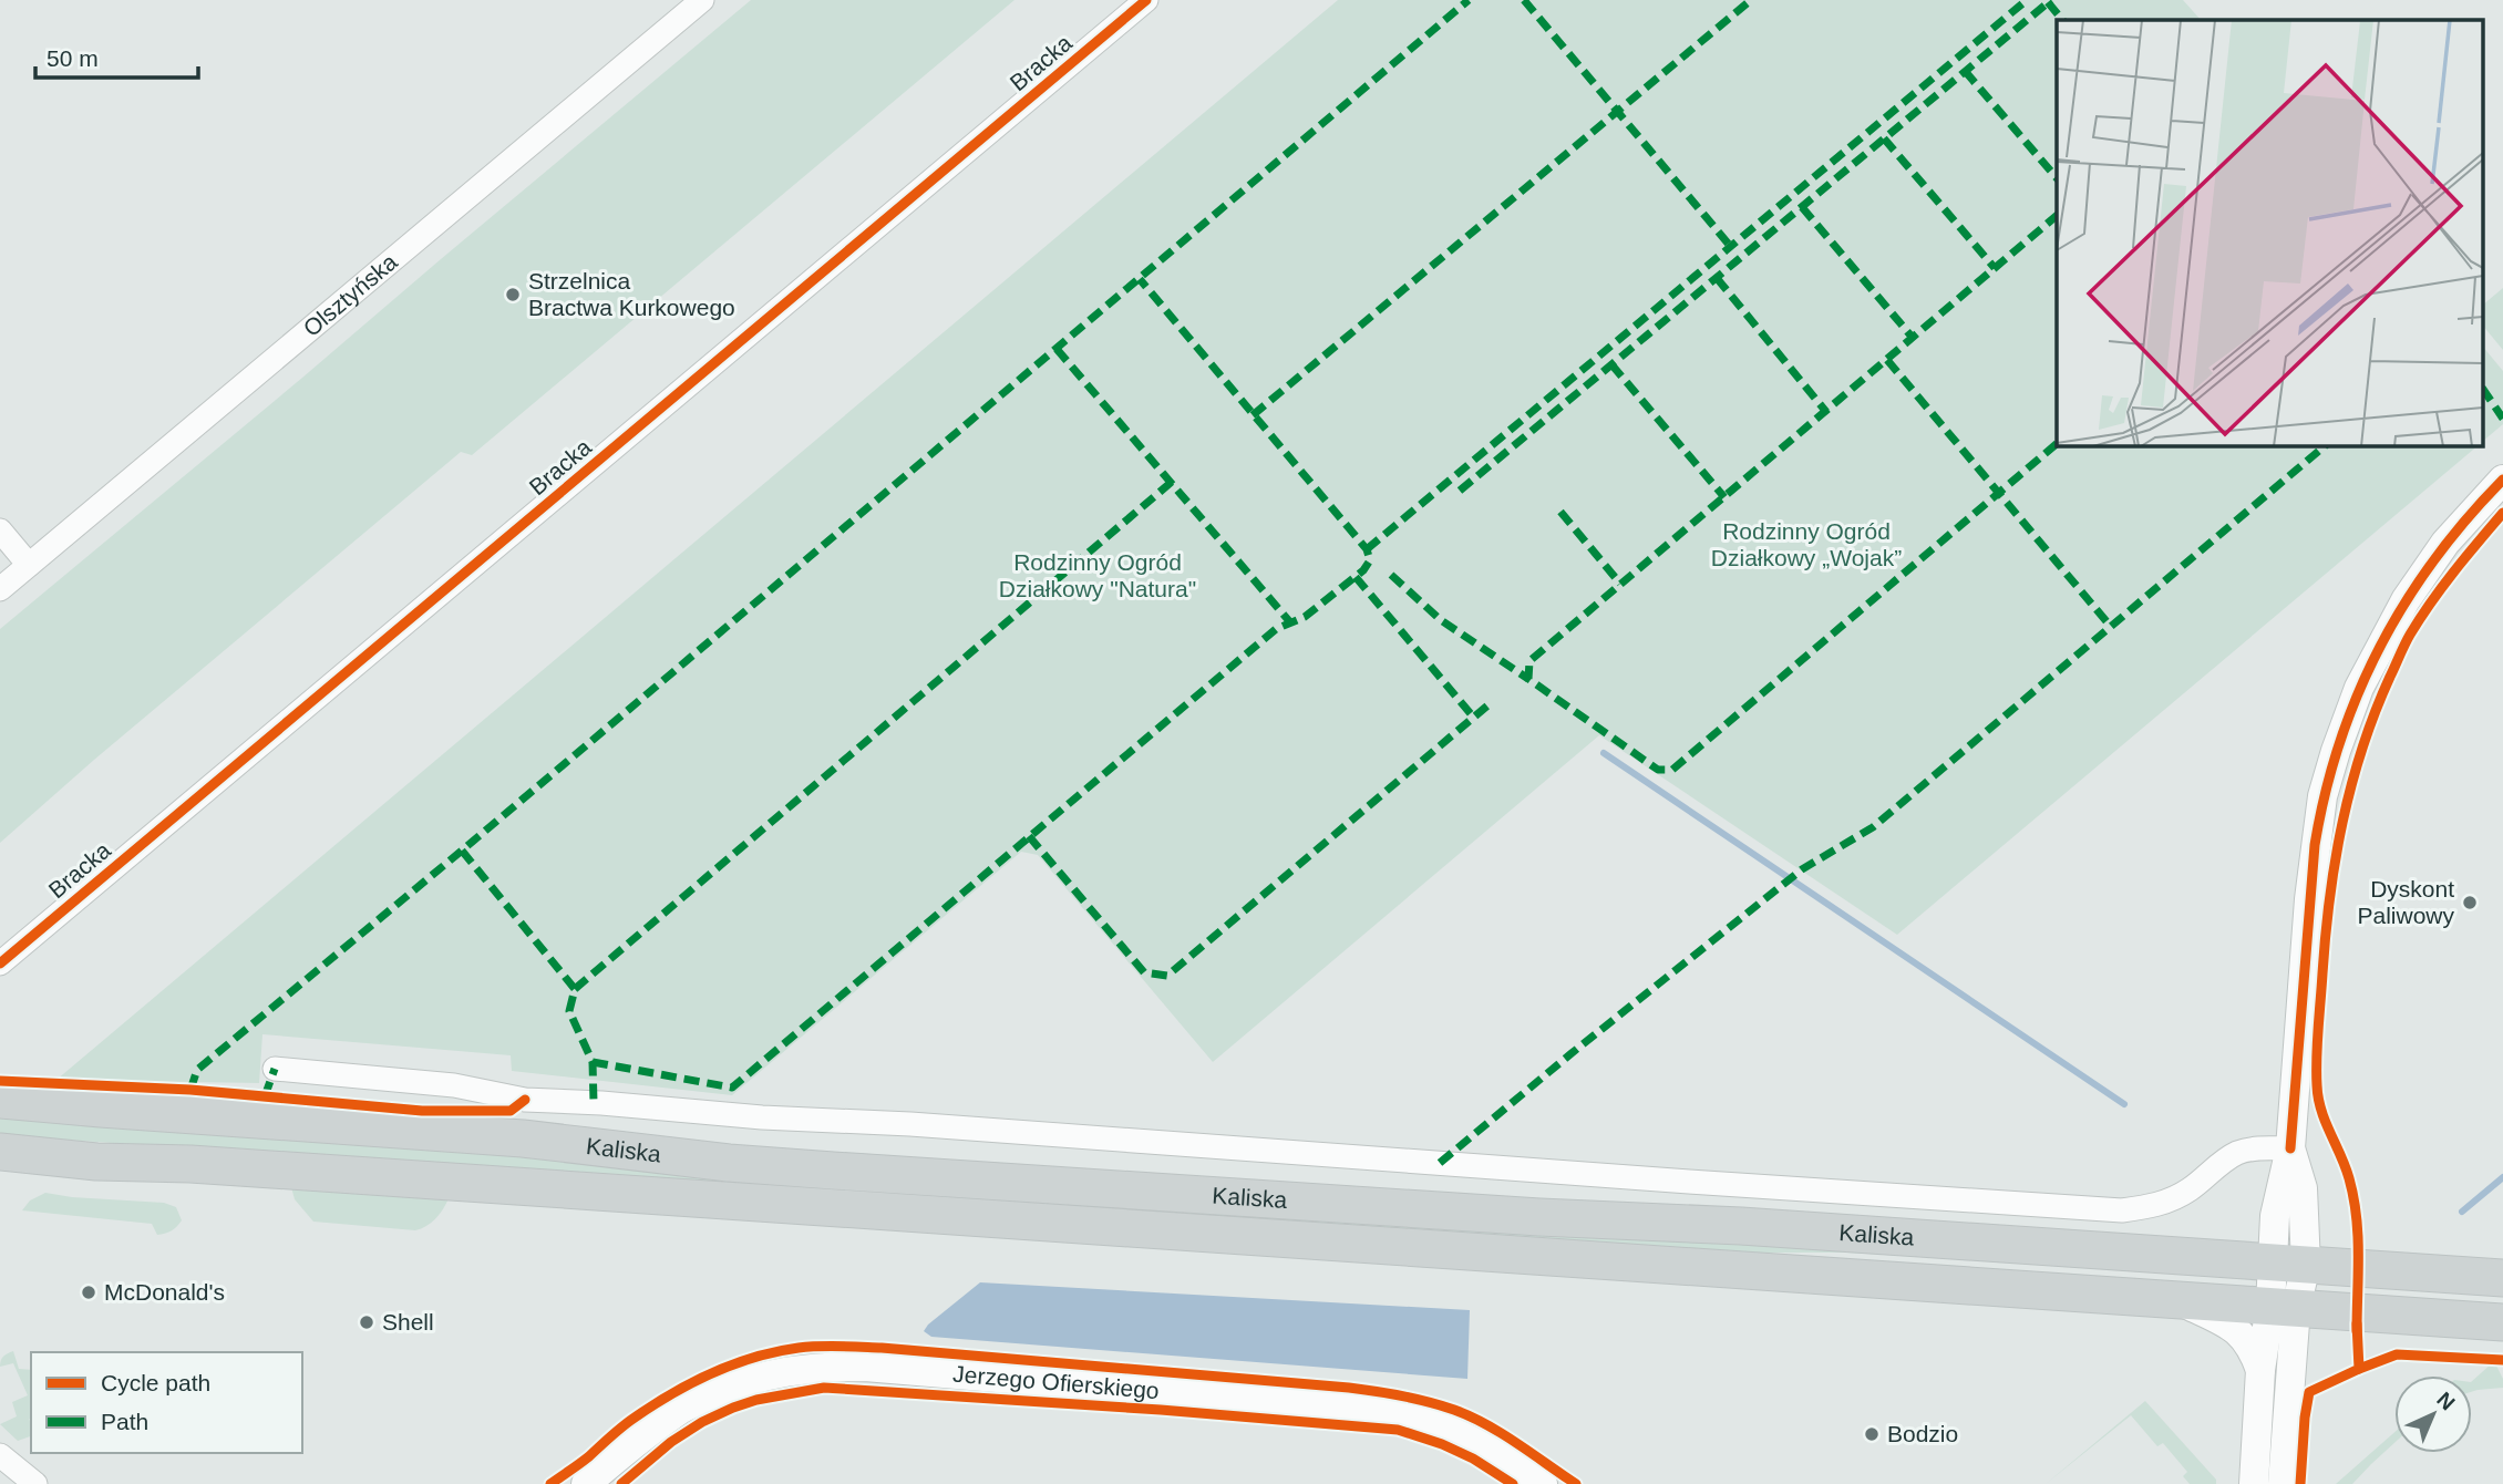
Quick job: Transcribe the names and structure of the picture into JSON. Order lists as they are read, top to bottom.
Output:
{
  "streets": {
    "main road": ["Kaliska"],
    "street": ["Bracka", "Olsztyńska", "Jerzego Ofierskiego"]
  },
  "parks": ["Rodzinny Ogród Działkowy „Wojak”", "Rodzinny Ogród Działkowy \"Natura\""],
  "places": [
    "Strzelnica Bractwa Kurkowego",
    "Dyskont Paliwowy",
    "McDonald's",
    "Shell",
    "Bodzio"
  ],
  "legend": ["Cycle path", "Path"],
  "scale_bar": "50 m",
  "north": "top right"
}
